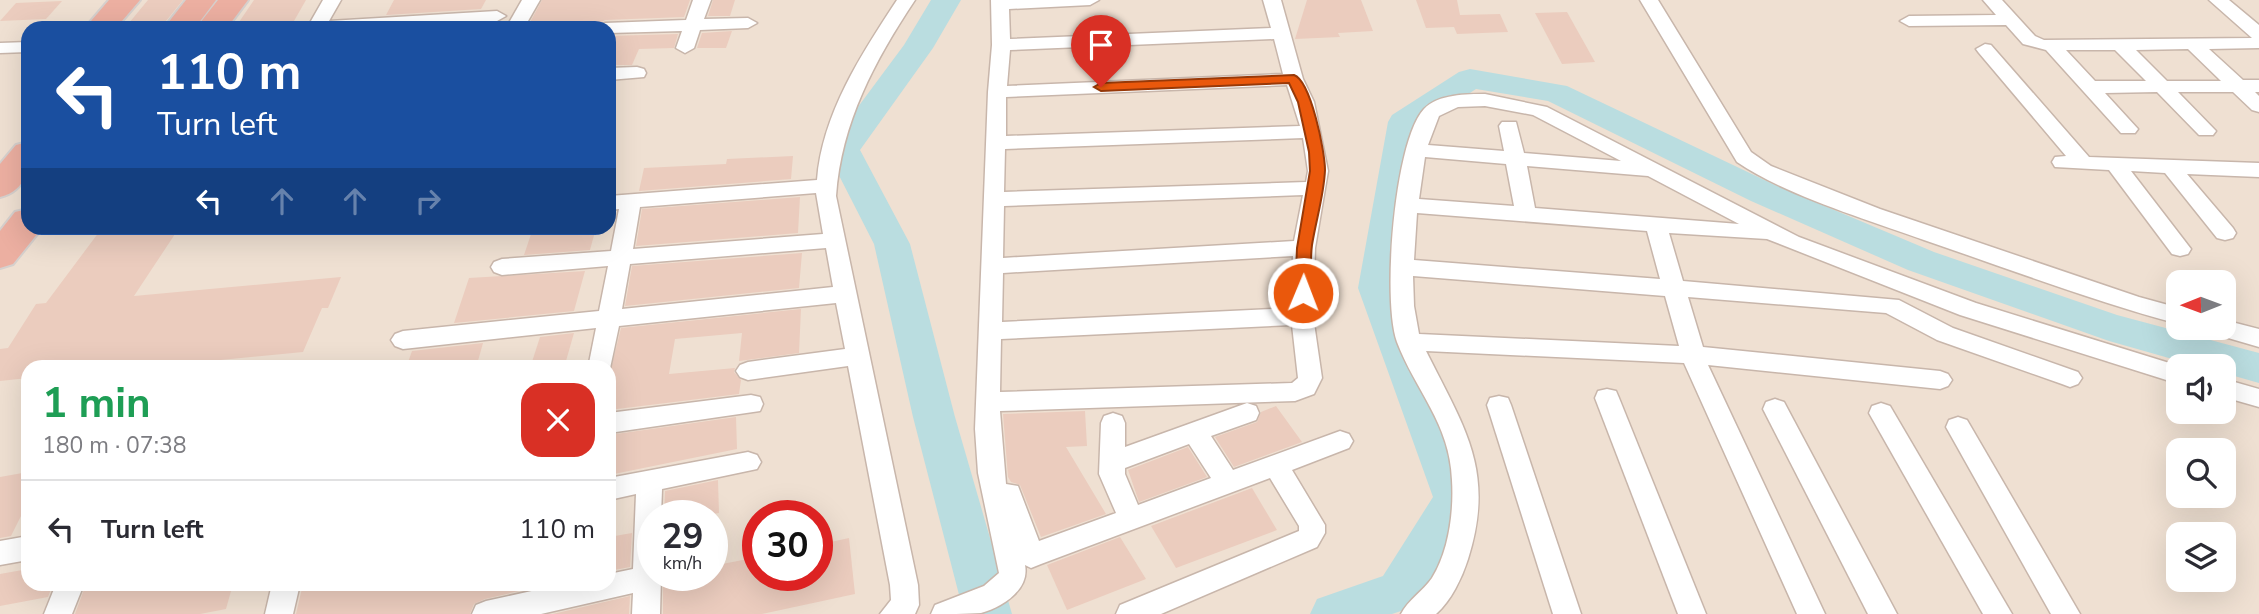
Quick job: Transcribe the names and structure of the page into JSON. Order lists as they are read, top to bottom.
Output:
{
  "north": "left",
  "page": {
    "turn": ["110 m", "Turn left"],
    "heading": ["1 min", "180 m · 07:38"],
    "list": [
      {
        "name": "Turn left",
        "value": "110 m"
      }
    ],
    "speed": "29 km/h",
    "limit": "30"
  }
}
